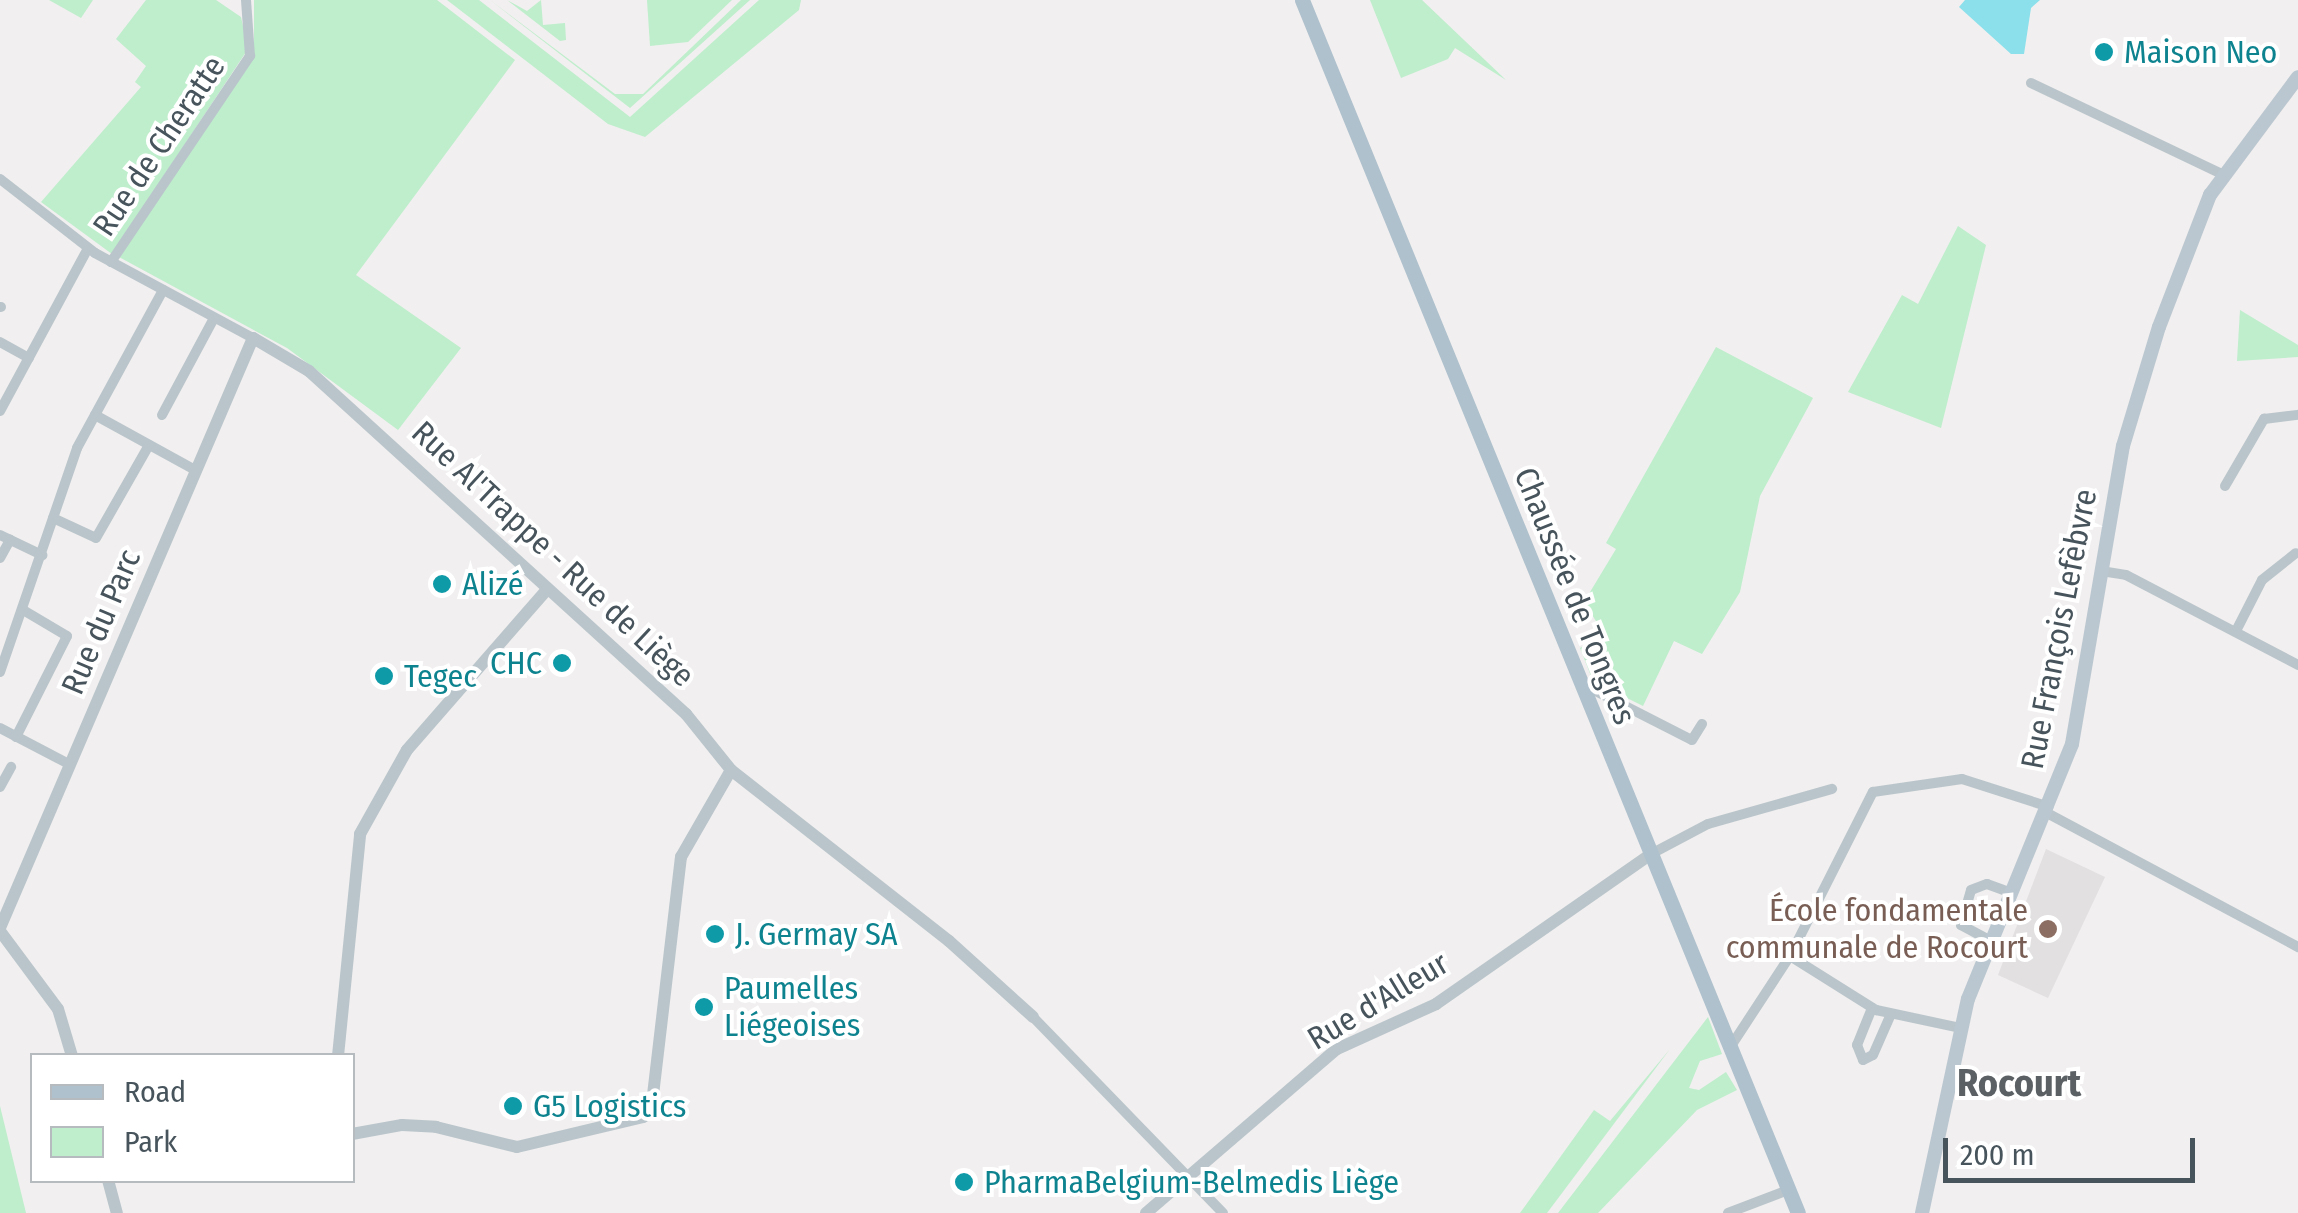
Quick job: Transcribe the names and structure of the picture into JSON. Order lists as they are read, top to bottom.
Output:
{
  "streets": {
    "main road": ["Chaussée de Tongres", "Rue François Lefèbvre"],
    "street": [
      "Rue de Cheratte",
      "Rue Al'Trappe - Rue de Liège",
      "Rue du Parc",
      "Rue d'Alleur"
    ]
  },
  "crossings": [
    ["Rue de Cheratte", "Rue Al'Trappe - Rue de Liège"],
    ["Rue Al'Trappe - Rue de Liège", "Rue du Parc"],
    ["Chaussée de Tongres", "Rue d'Alleur"]
  ],
  "districts": ["Rocourt"],
  "places": [
    "Maison Neo",
    "Alizé",
    "CHC",
    "Tegec",
    "École fondamentale communale de Rocourt",
    "J. Germay SA",
    "Paumelles Liégeoises",
    "G5 Logistics",
    "PharmaBelgium-Belmedis Liège"
  ],
  "legend": ["Road", "Park"],
  "scale_bar": "200 m"
}
